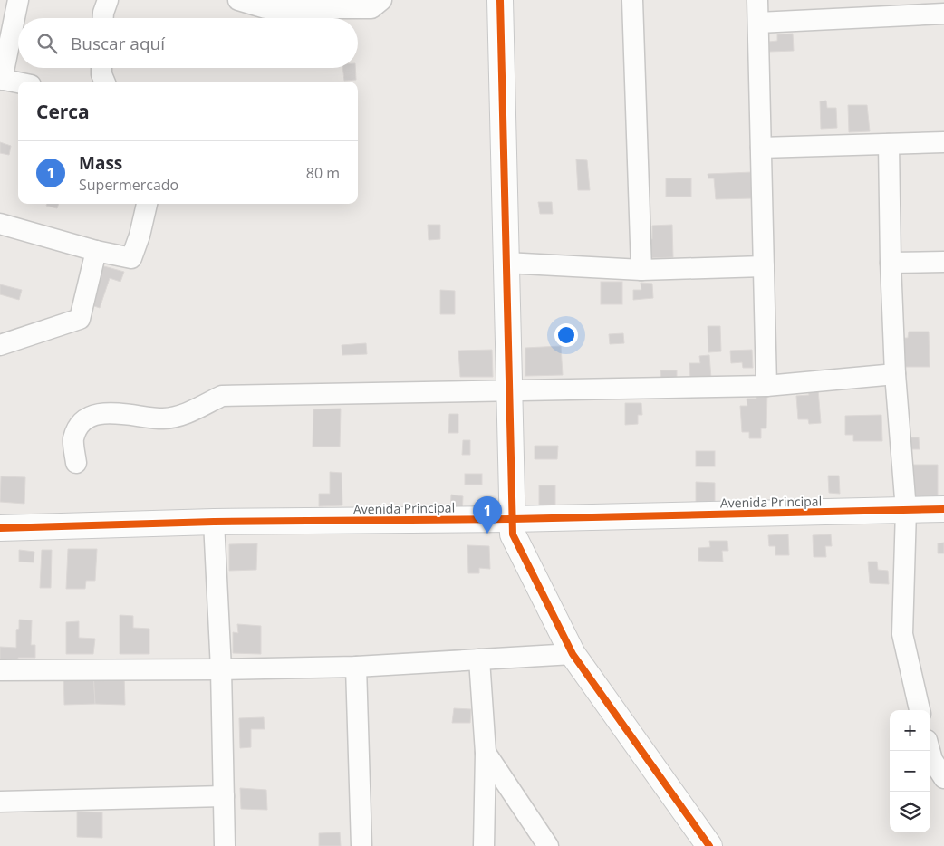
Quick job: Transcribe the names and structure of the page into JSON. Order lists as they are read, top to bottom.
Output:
{
  "streets": {
    "street": ["Avenida Principal"]
  },
  "page": {
    "search": "Buscar aquí",
    "heading": "Cerca",
    "list": [
      {
        "mark": "1",
        "name": "Mass",
        "note": "Supermercado",
        "value": "80 m"
      }
    ],
    "pins": "1",
    "map_buttons": ["+", "−"]
  }
}
